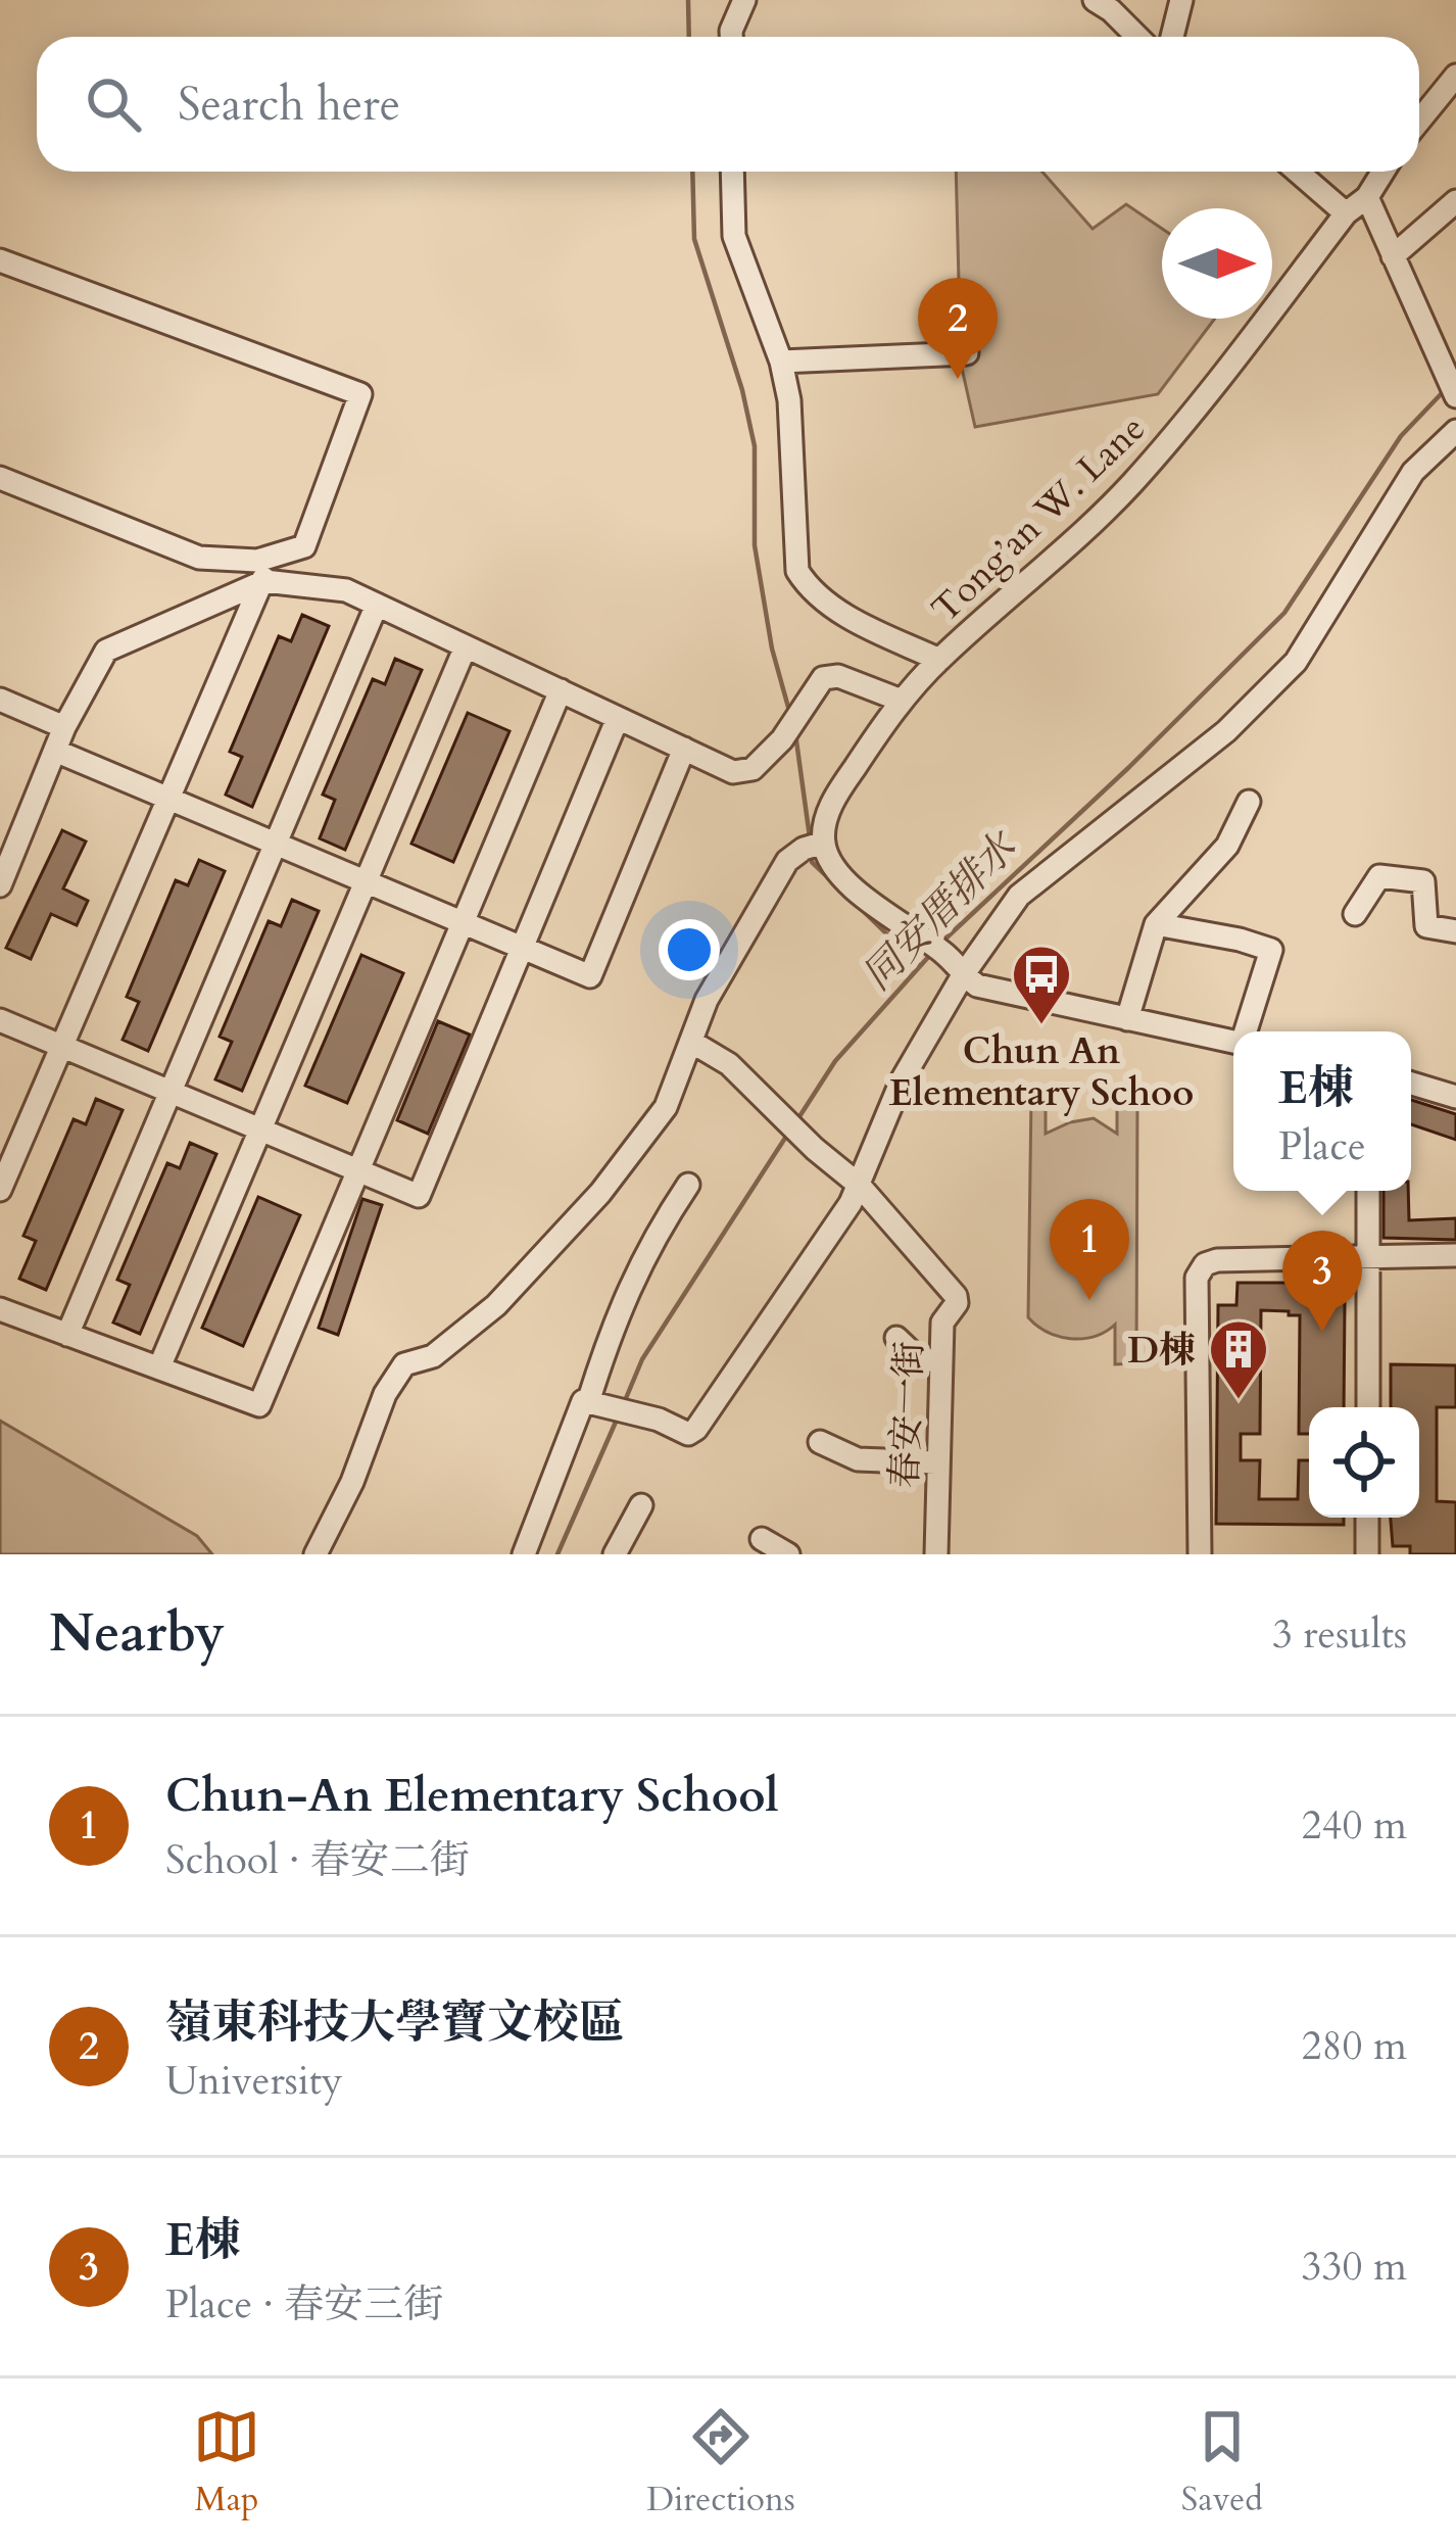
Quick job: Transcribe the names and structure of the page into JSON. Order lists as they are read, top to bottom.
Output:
{
  "streets": {
    "street": ["Tong’an W. Lane", "春安一街"]
  },
  "water": ["同安厝排水"],
  "places": {
    "bus stop": ["Chun An Elementary Schoo"],
    "building": ["D棟"]
  },
  "north": "right",
  "page": {
    "search": "Search here",
    "pins": ["2", "1", "3"],
    "popup": ["E棟", "Place"],
    "heading": ["Nearby", "3 results"],
    "list": [
      {
        "mark": "1",
        "name": "Chun-An Elementary School",
        "note": "School · 春安二街",
        "value": "240 m"
      },
      {
        "mark": "2",
        "name": "嶺東科技大學寶文校區",
        "note": "University",
        "value": "280 m"
      },
      {
        "mark": "3",
        "name": "E棟",
        "note": "Place · 春安三街",
        "value": "330 m"
      }
    ],
    "nav": ["Map", "Directions", "Saved"]
  }
}
